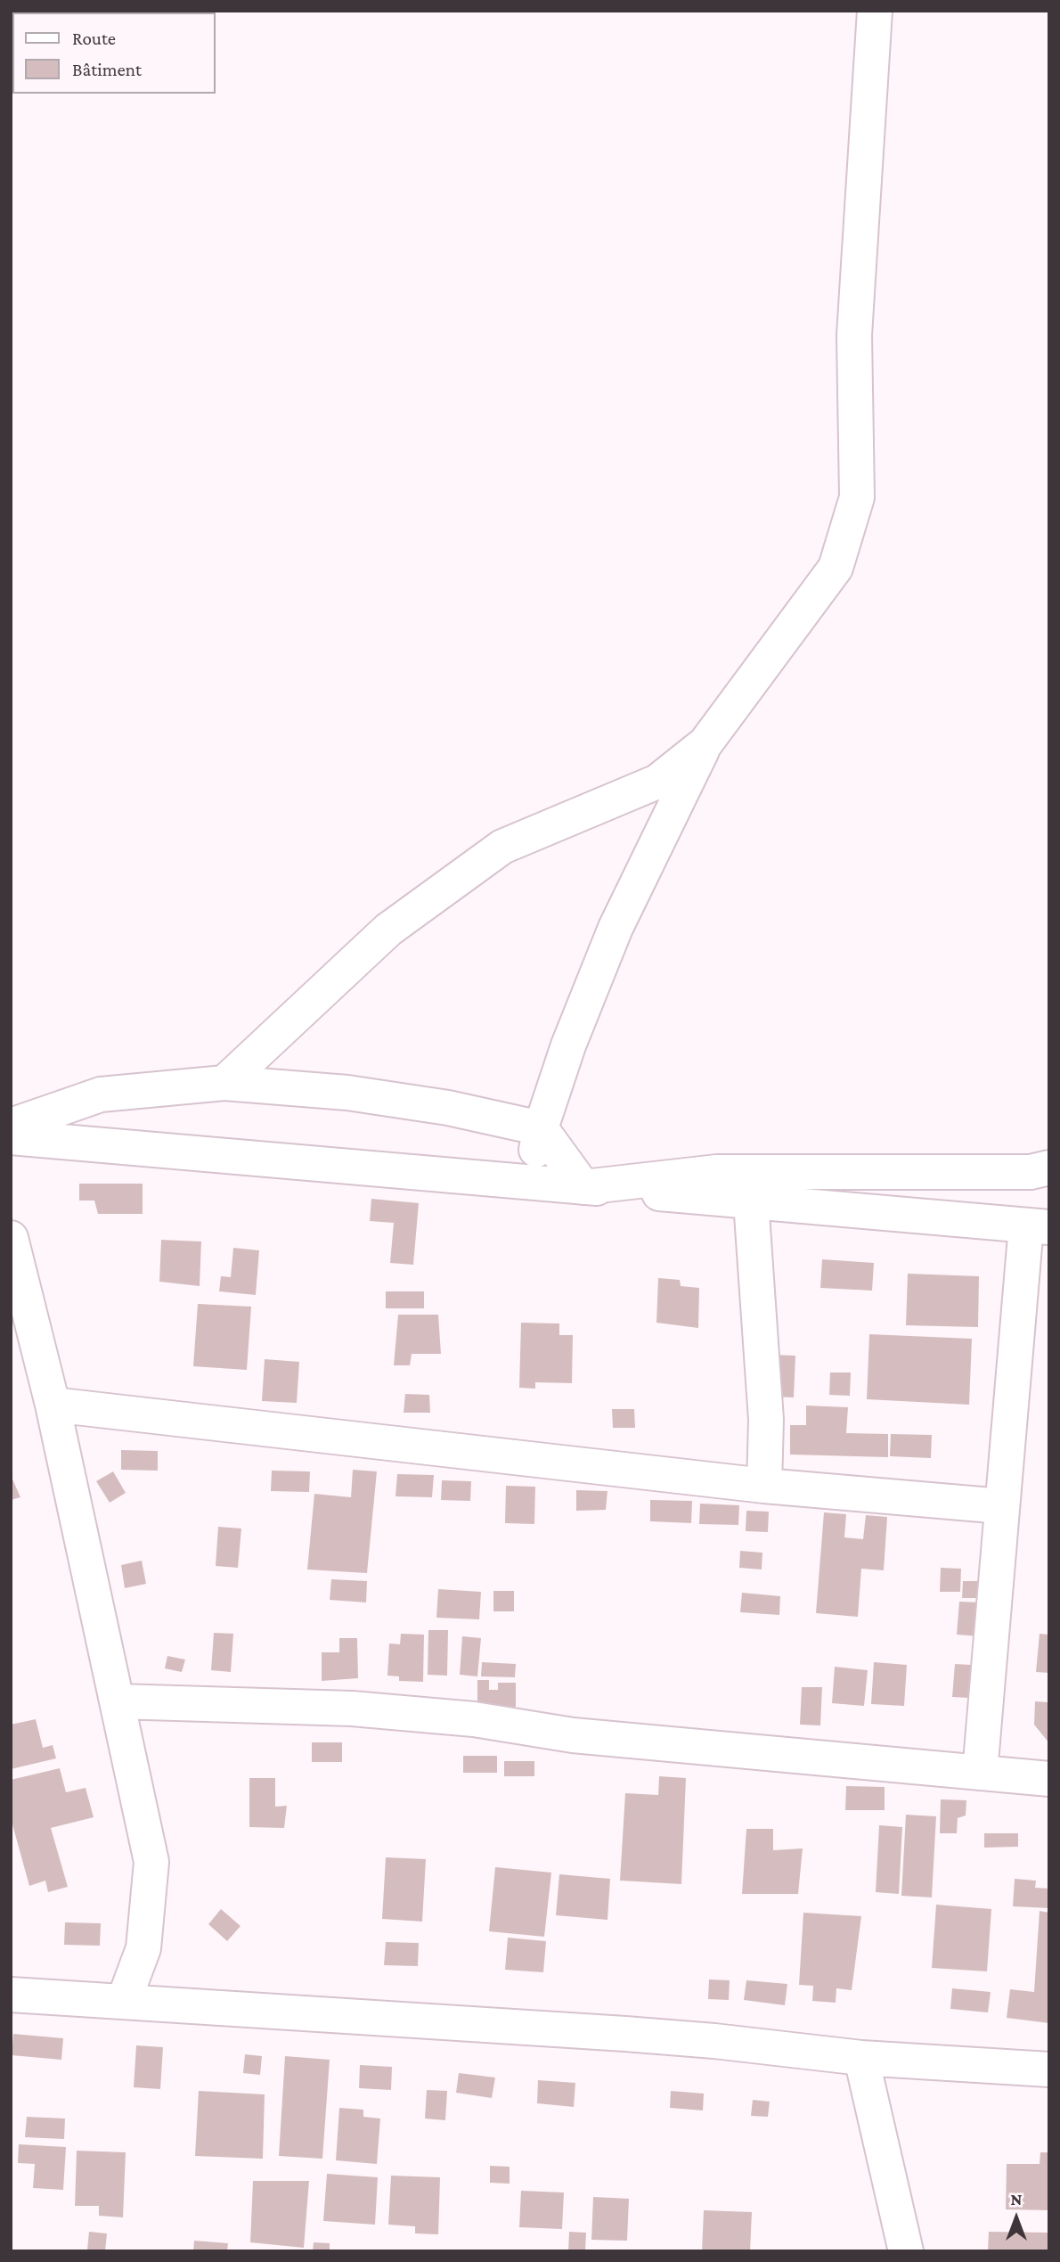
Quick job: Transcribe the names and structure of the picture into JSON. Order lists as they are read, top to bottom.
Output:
{
  "legend": ["Route", "Bâtiment"],
  "north": "top"
}
